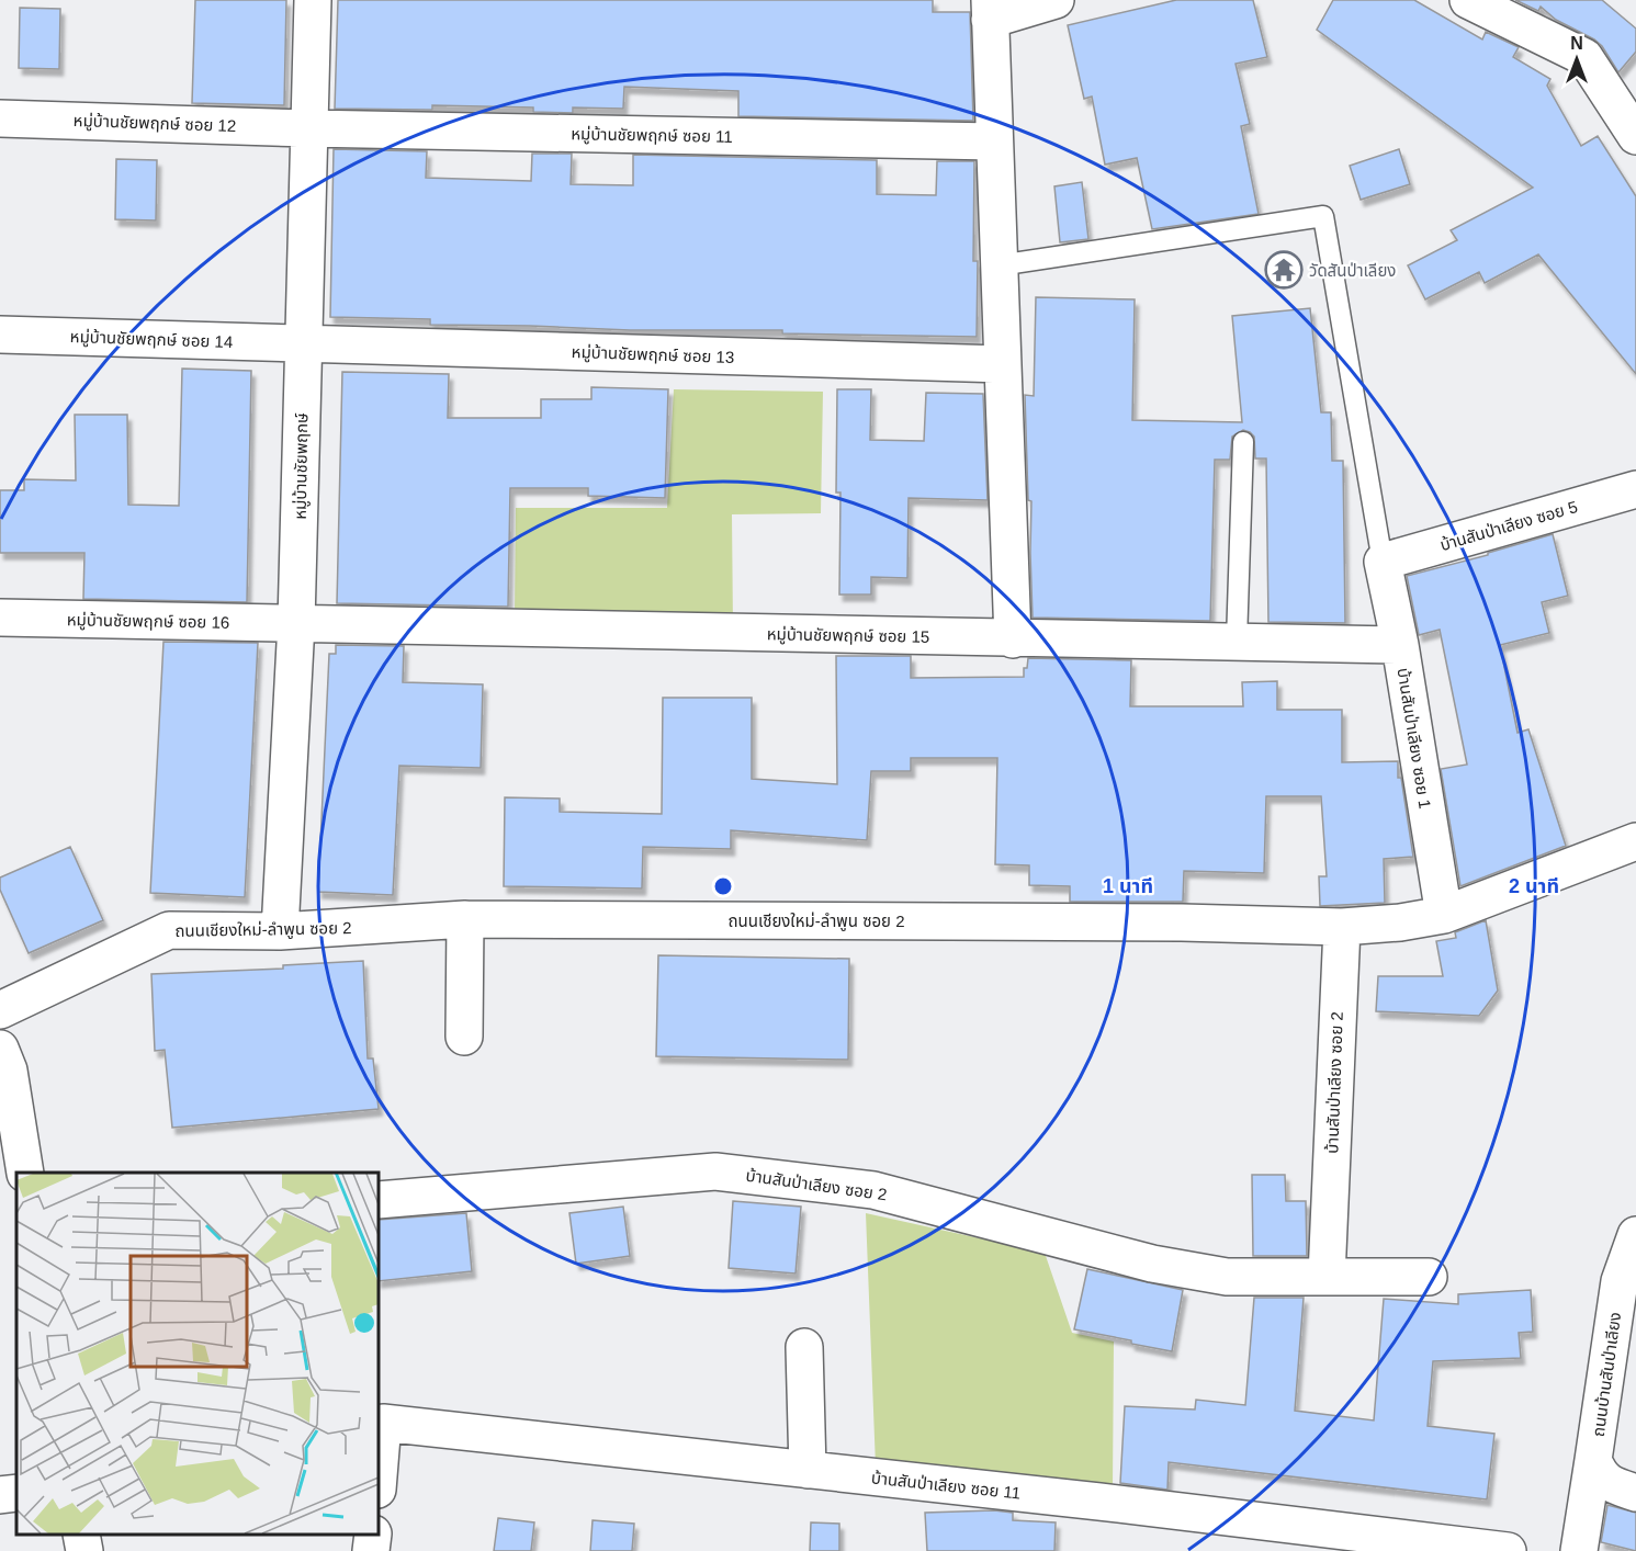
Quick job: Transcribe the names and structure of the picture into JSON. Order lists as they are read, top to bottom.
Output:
{
  "streets": {
    "street": [
      "หมู่บ้านชัยพฤกษ์ ซอย 12",
      "หมู่บ้านชัยพฤกษ์ ซอย 11",
      "หมู่บ้านชัยพฤกษ์ ซอย 14",
      "หมู่บ้านชัยพฤกษ์ ซอย 13",
      "หมู่บ้านชัยพฤกษ์",
      "บ้านสันป่าเลียง ซอย 5",
      "หมู่บ้านชัยพฤกษ์ ซอย 16",
      "หมู่บ้านชัยพฤกษ์ ซอย 15",
      "บ้านสันป่าเลียง ซอย 1",
      "ถนนเชียงใหม่-ลำพูน ซอย 2",
      "บ้านสันป่าเลียง ซอย 2",
      "ถนนบ้านสันป่าเลียง",
      "บ้านสันป่าเลียง ซอย 11"
    ]
  },
  "crossings": [
    ["หมู่บ้านชัยพฤกษ์ ซอย 12", "หมู่บ้านชัยพฤกษ์ ซอย 11"],
    ["หมู่บ้านชัยพฤกษ์ ซอย 12", "หมู่บ้านชัยพฤกษ์"],
    ["หมู่บ้านชัยพฤกษ์ ซอย 11", "หมู่บ้านชัยพฤกษ์"],
    ["หมู่บ้านชัยพฤกษ์ ซอย 14", "หมู่บ้านชัยพฤกษ์ ซอย 13"],
    ["หมู่บ้านชัยพฤกษ์ ซอย 14", "หมู่บ้านชัยพฤกษ์"],
    ["หมู่บ้านชัยพฤกษ์ ซอย 13", "หมู่บ้านชัยพฤกษ์"],
    ["หมู่บ้านชัยพฤกษ์", "หมู่บ้านชัยพฤกษ์ ซอย 16"],
    ["หมู่บ้านชัยพฤกษ์", "หมู่บ้านชัยพฤกษ์ ซอย 15"],
    ["หมู่บ้านชัยพฤกษ์", "ถนนเชียงใหม่-ลำพูน ซอย 2"],
    ["บ้านสันป่าเลียง ซอย 5", "บ้านสันป่าเลียง ซอย 1"],
    ["หมู่บ้านชัยพฤกษ์ ซอย 16", "หมู่บ้านชัยพฤกษ์ ซอย 15"],
    ["หมู่บ้านชัยพฤกษ์ ซอย 15", "บ้านสันป่าเลียง ซอย 1"],
    ["บ้านสันป่าเลียง ซอย 1", "ถนนเชียงใหม่-ลำพูน ซอย 2"],
    ["ถนนเชียงใหม่-ลำพูน ซอย 2", "บ้านสันป่าเลียง ซอย 2"]
  ],
  "places": {
    "temple": ["วัดสันป่าเลียง"]
  },
  "north": "top",
  "rings": ["1 นาที", "2 นาที"]
}
